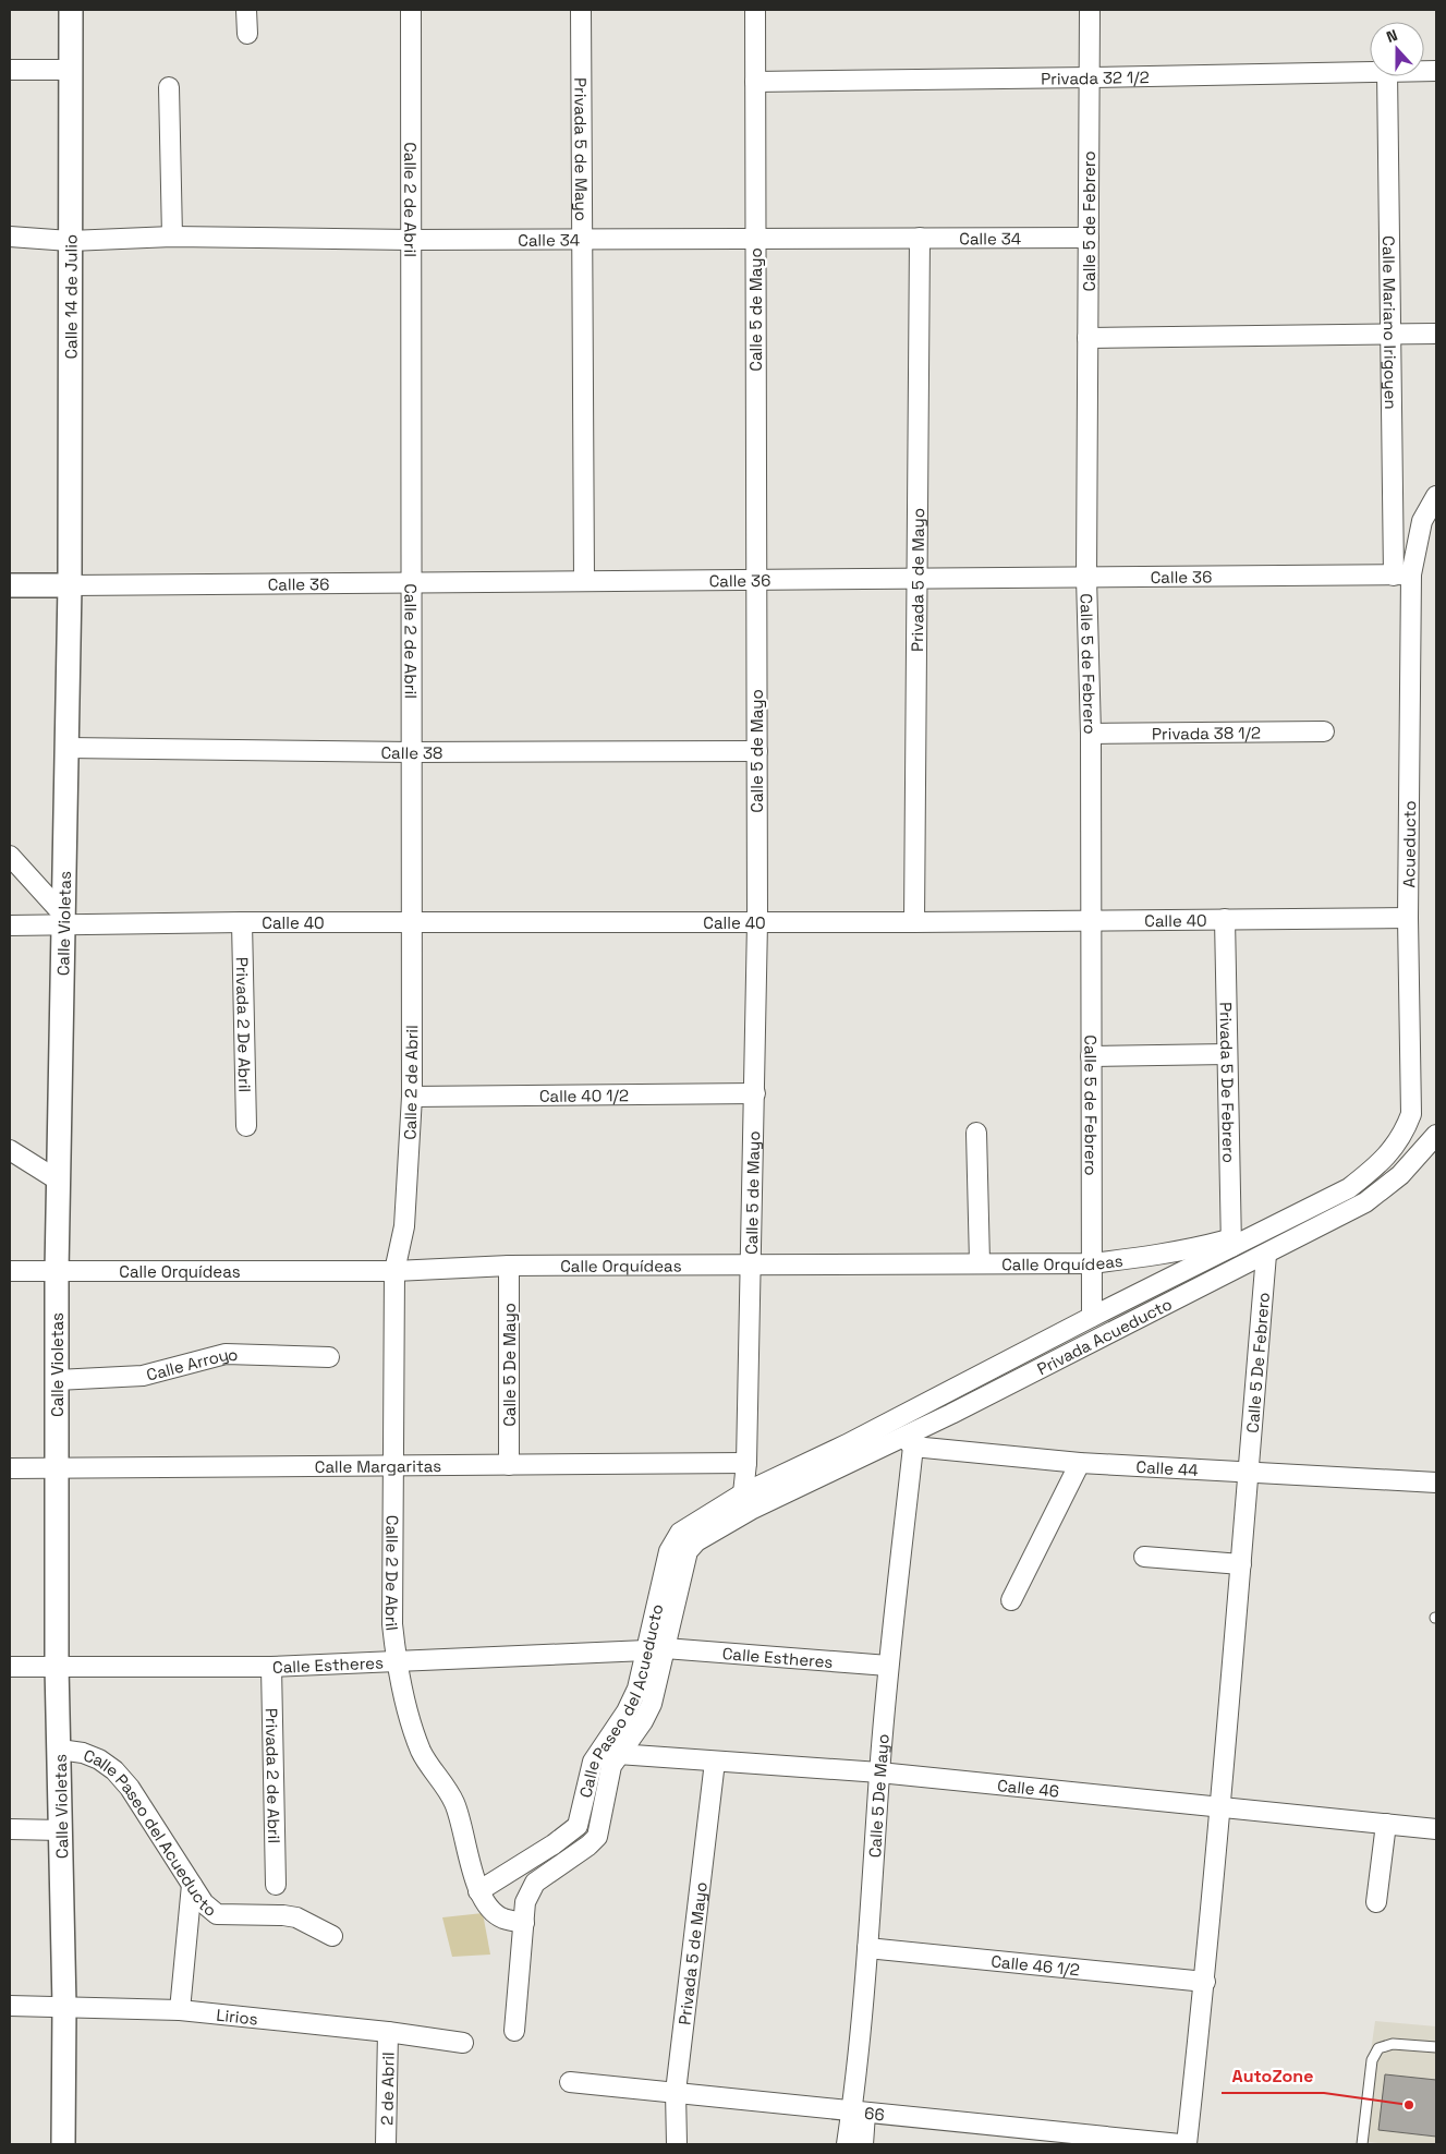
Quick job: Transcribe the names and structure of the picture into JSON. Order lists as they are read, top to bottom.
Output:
{
  "streets": {
    "street": [
      "Privada 32 1/2",
      "Privada 5 de Mayo",
      "Calle 2 de Abril",
      "Calle 5 de Febrero",
      "Calle 34",
      "Calle 14 de Julio",
      "Calle 5 de Mayo",
      "Calle Mariano Irigoyen",
      "Calle 36",
      "Privada 38 1/2",
      "Calle 38",
      "Acueducto",
      "Calle 40",
      "Calle Violetas",
      "Privada 2 De Abril",
      "Privada 5 De Febrero",
      "Calle 40 1/2",
      "Calle Orquídeas",
      "Privada Acueducto",
      "Calle 5 De Febrero",
      "Calle Arroyo",
      "Calle 5 De Mayo",
      "Calle Margaritas",
      "Calle 44",
      "Calle 2 De Abril",
      "Calle Estheres",
      "Calle Paseo del Acueducto",
      "Privada 2 de Abril",
      "Calle 46",
      "Calle 46 1/2",
      "Lirios",
      "2 de Abril",
      "66"
    ]
  },
  "crossings": [
    ["Privada 32 1/2", "Calle 5 de Febrero"],
    ["Privada 32 1/2", "Calle 5 de Mayo"],
    ["Privada 5 de Mayo", "Calle 34"],
    ["Privada 5 de Mayo", "Calle 36"],
    ["Privada 5 de Mayo", "Calle 40"],
    ["Privada 5 de Mayo", "Calle 46"],
    ["Privada 5 de Mayo", "66"],
    ["Calle 2 de Abril", "Calle 34"],
    ["Calle 2 de Abril", "Calle 36"],
    ["Calle 2 de Abril", "Calle 38"],
    ["Calle 2 de Abril", "Calle 40"],
    ["Calle 2 de Abril", "Calle 40 1/2"],
    ["Calle 2 de Abril", "Calle Orquídeas"],
    ["Calle 2 de Abril", "Calle 2 De Abril"],
    ["Calle 5 de Febrero", "Calle 34"],
    ["Calle 5 de Febrero", "Calle 36"],
    ["Calle 5 de Febrero", "Privada 38 1/2"],
    ["Calle 5 de Febrero", "Calle 40"],
    ["Calle 5 de Febrero", "Calle Orquídeas"],
    ["Calle 5 de Febrero", "Privada Acueducto"],
    ["Calle 34", "Calle 14 de Julio"],
    ["Calle 34", "Calle 5 de Mayo"],
    ["Calle 14 de Julio", "Calle 36"],
    ["Calle 14 de Julio", "Calle Violetas"],
    ["Calle 5 de Mayo", "Calle 36"],
    ["Calle 5 de Mayo", "Calle 38"],
    ["Calle 5 de Mayo", "Calle 40"],
    ["Calle 5 de Mayo", "Calle 40 1/2"],
    ["Calle 5 de Mayo", "Calle Orquídeas"],
    ["Calle 5 de Mayo", "Privada Acueducto"],
    ["Calle 5 de Mayo", "Calle Margaritas"],
    ["Calle 5 de Mayo", "Calle Paseo del Acueducto"],
    ["Calle Mariano Irigoyen", "Calle 36"],
    ["Calle Mariano Irigoyen", "Acueducto"],
    ["Calle 36", "Acueducto"],
    ["Calle 36", "Calle Violetas"],
    ["Calle 38", "Calle Violetas"],
    ["Acueducto", "Calle 40"],
    ["Acueducto", "Privada Acueducto"],
    ["Calle 40", "Calle Violetas"],
    ["Calle 40", "Privada 2 De Abril"],
    ["Calle 40", "Privada 5 De Febrero"],
    ["Calle Violetas", "Calle Orquídeas"],
    ["Calle Violetas", "Calle Arroyo"],
    ["Calle Violetas", "Calle Margaritas"],
    ["Calle Violetas", "Calle Estheres"],
    ["Calle Violetas", "Calle Paseo del Acueducto"],
    ["Calle Violetas", "Lirios"],
    ["Privada 5 De Febrero", "Calle Orquídeas"],
    ["Privada 5 De Febrero", "Privada Acueducto"],
    ["Calle Orquídeas", "Privada Acueducto"],
    ["Calle Orquídeas", "Calle 5 De Mayo"],
    ["Calle Orquídeas", "Calle 2 De Abril"],
    ["Privada Acueducto", "Calle 5 De Febrero"],
    ["Privada Acueducto", "Calle 5 De Mayo"],
    ["Privada Acueducto", "Calle 44"],
    ["Privada Acueducto", "Calle Paseo del Acueducto"],
    ["Calle 5 De Febrero", "Calle 44"],
    ["Calle 5 De Febrero", "Calle 46"],
    ["Calle 5 De Febrero", "Calle 46 1/2"],
    ["Calle 5 De Mayo", "Calle Margaritas"],
    ["Calle 5 De Mayo", "Calle 44"],
    ["Calle 5 De Mayo", "Calle Estheres"],
    ["Calle 5 De Mayo", "Calle 46"],
    ["Calle 5 De Mayo", "Calle 46 1/2"],
    ["Calle 5 De Mayo", "66"],
    ["Calle Margaritas", "Calle 2 De Abril"],
    ["Calle 2 De Abril", "Calle Estheres"],
    ["Calle 2 De Abril", "Calle Paseo del Acueducto"],
    ["Calle Estheres", "Calle Paseo del Acueducto"],
    ["Calle Estheres", "Privada 2 de Abril"],
    ["Calle Paseo del Acueducto", "Calle 46"],
    ["Lirios", "2 de Abril"]
  ],
  "places": ["AutoZone"],
  "north": "top"
}
